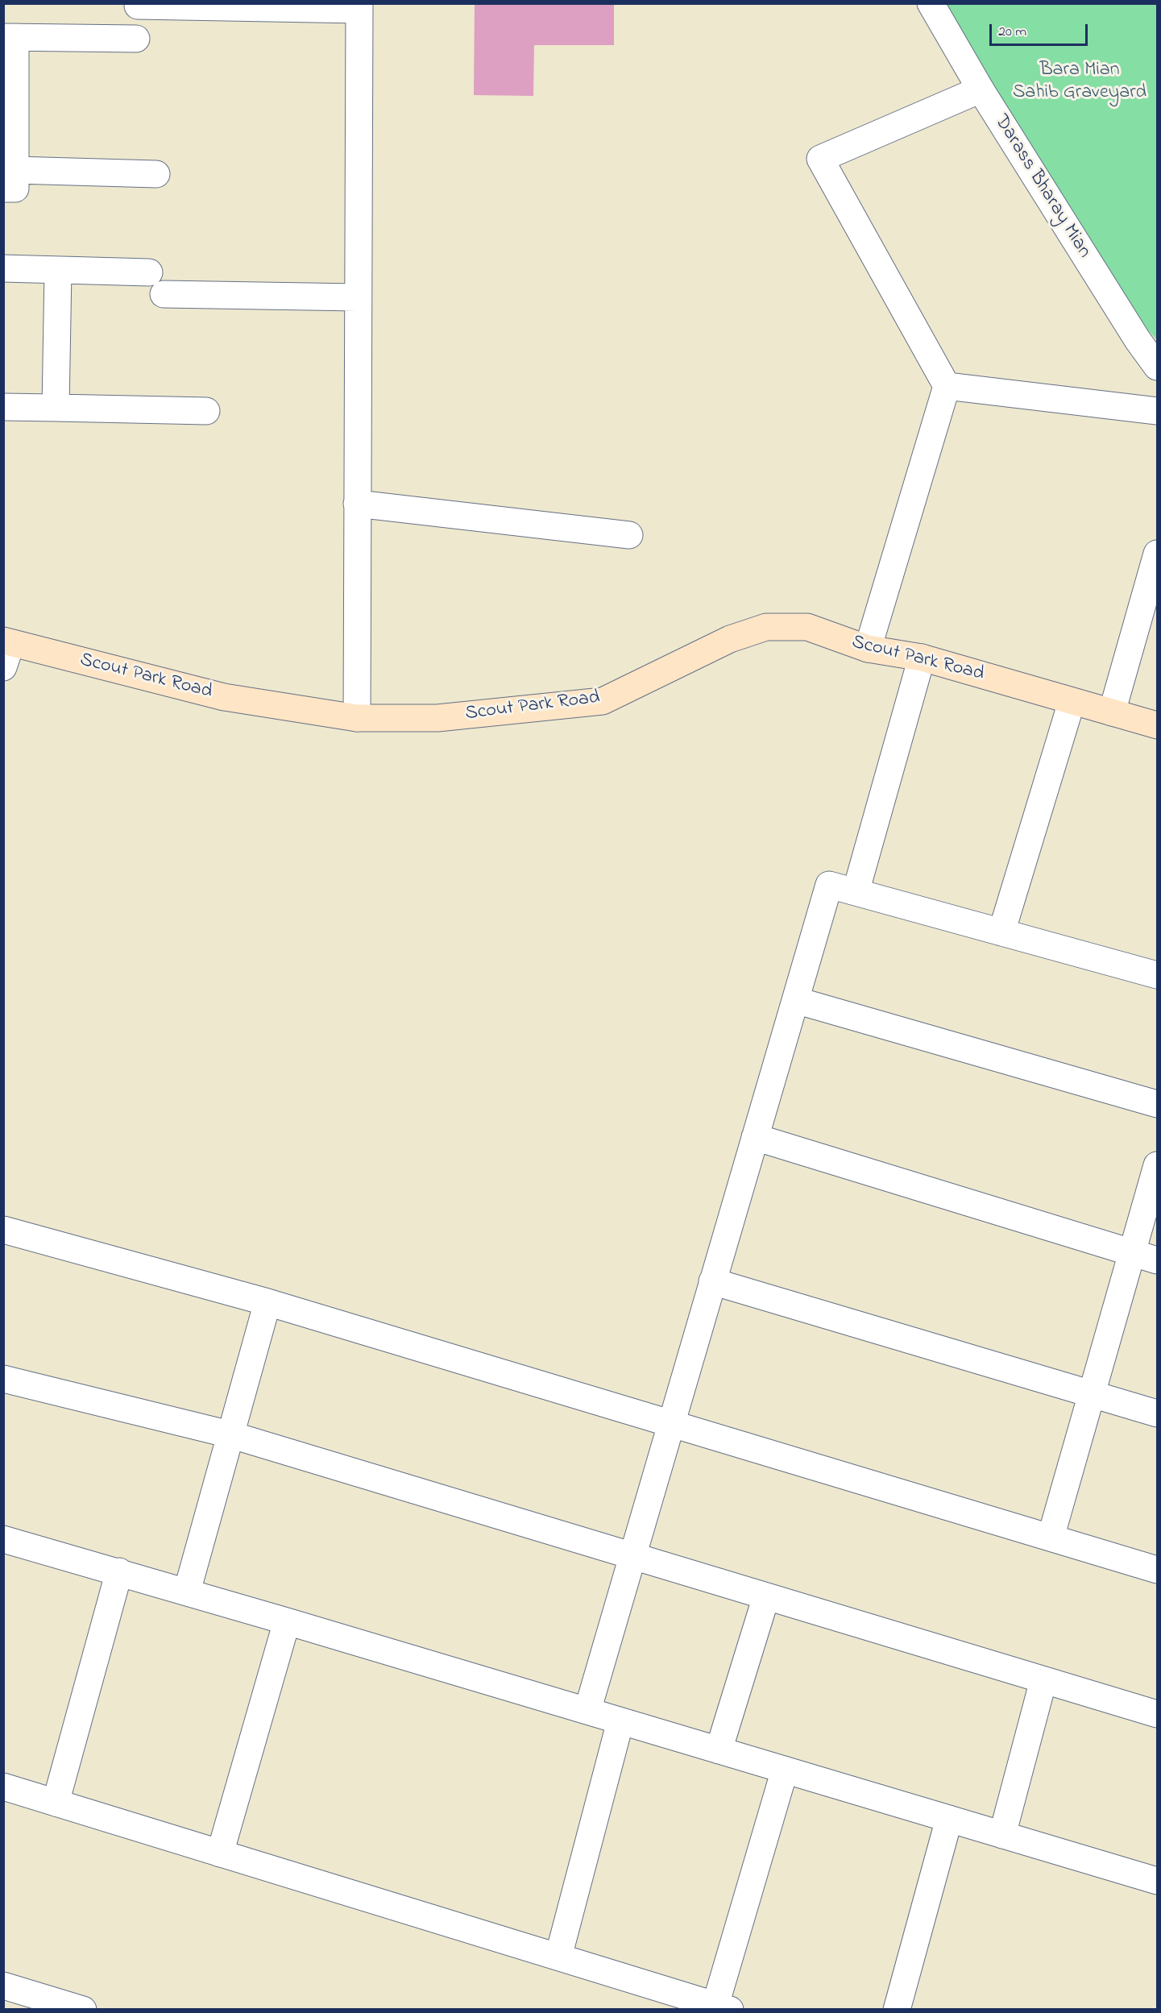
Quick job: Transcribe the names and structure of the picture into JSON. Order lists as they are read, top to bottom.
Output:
{
  "streets": {
    "main road": ["Scout Park Road"],
    "street": ["Darass Bharay Mian"]
  },
  "parks": ["Bara Mian Sahib Graveyard"],
  "scale_bar": "20 m"
}
